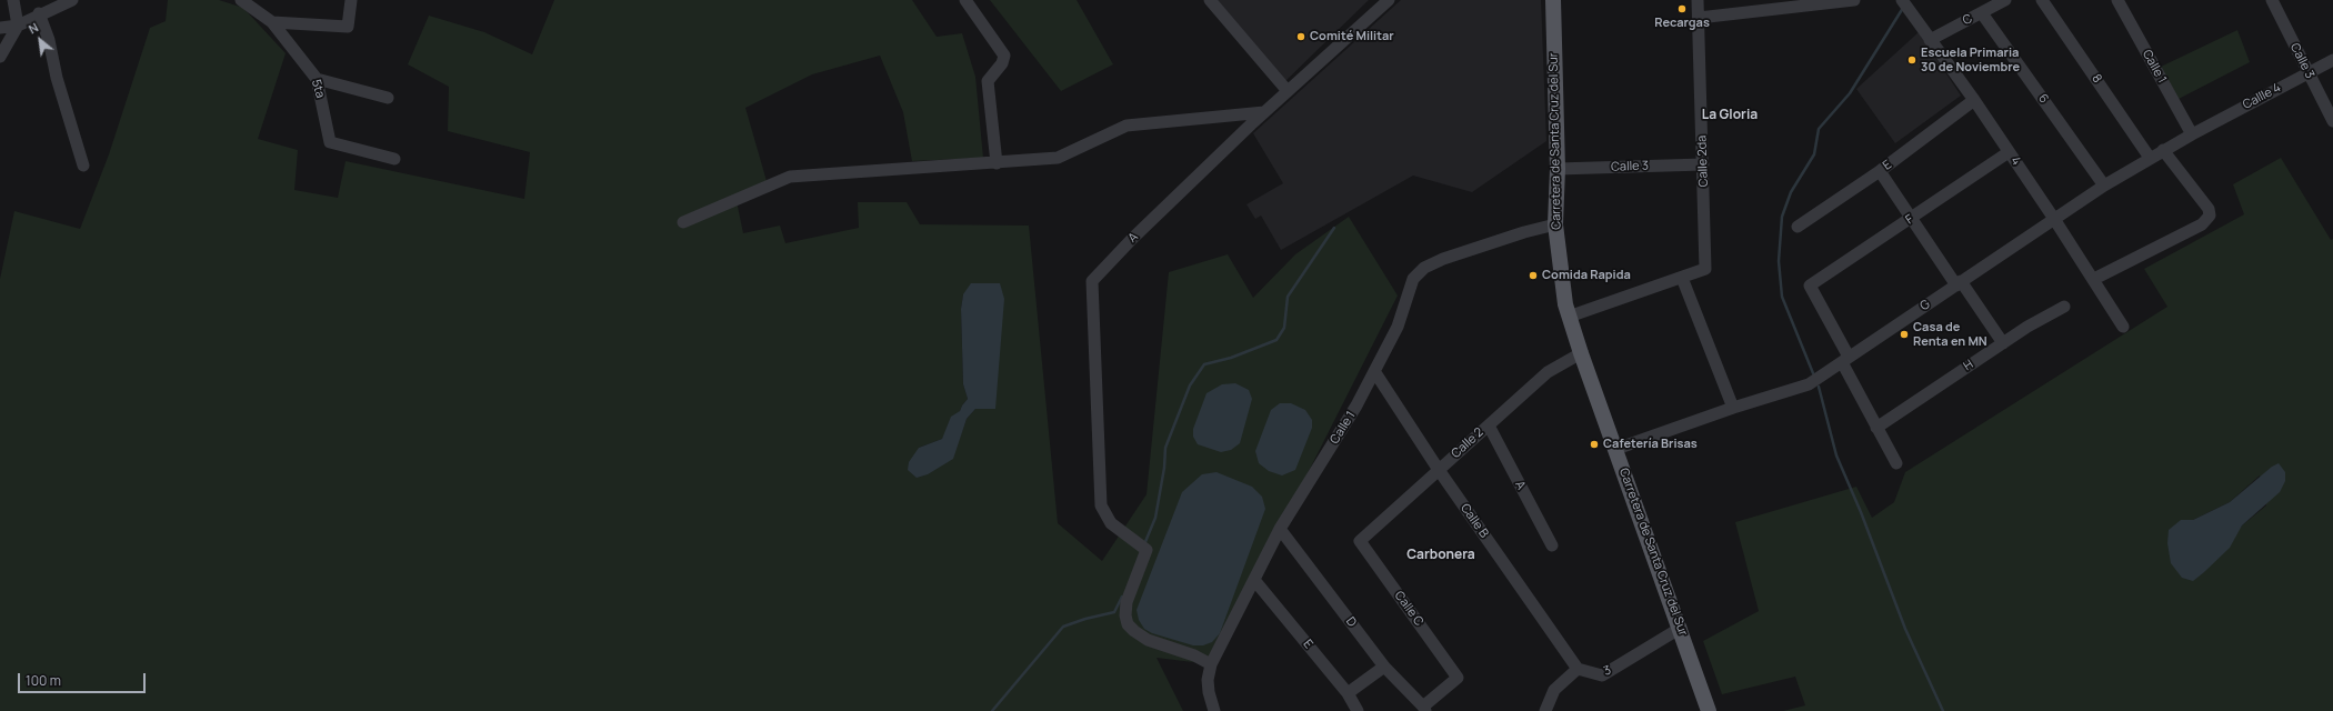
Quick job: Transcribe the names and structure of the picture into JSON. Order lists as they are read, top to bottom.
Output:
{
  "streets": {
    "main road": ["Carretera de Santa Cruz del Sur"],
    "street": [
      "C",
      "Calle 3",
      "Calle 1",
      "8",
      "5ta",
      "Callle 4",
      "6",
      "Calle 2da",
      "4",
      "E",
      "F",
      "A",
      "G",
      "H",
      "Calle 2",
      "Calle B",
      "Calle C",
      "D",
      "3"
    ]
  },
  "crossings": [
    ["C", "6"],
    ["C", "4"],
    ["Calle 3", "Callle 4"],
    ["Calle 3", "Carretera de Santa Cruz del Sur"],
    ["Calle 3", "Calle 2da"],
    ["Calle 1", "Callle 4"],
    ["Calle 1", "Carretera de Santa Cruz del Sur"],
    ["Calle 1", "E"],
    ["Calle 1", "A"],
    ["Calle 1", "G"],
    ["Calle 1", "Calle B"],
    ["Calle 1", "D"],
    ["8", "G"],
    ["Callle 4", "G"],
    ["6", "G"],
    ["Carretera de Santa Cruz del Sur", "G"],
    ["Carretera de Santa Cruz del Sur", "Calle 2"],
    ["Carretera de Santa Cruz del Sur", "3"],
    ["4", "E"],
    ["4", "F"],
    ["4", "G"],
    ["F", "G"],
    ["A", "Calle 2"],
    ["Calle 2", "Calle B"],
    ["Calle 2", "Calle C"],
    ["Calle B", "3"],
    ["Calle C", "D"]
  ],
  "districts": ["La Gloria", "Carbonera"],
  "places": [
    "Recargas",
    "Comité Militar",
    "Escuela Primaria 30 de Noviembre",
    "Comida Rapida",
    "Casa de Renta en MN",
    "Cafetería Brisas"
  ],
  "scale_bar": "100 m",
  "north": "top left"
}
